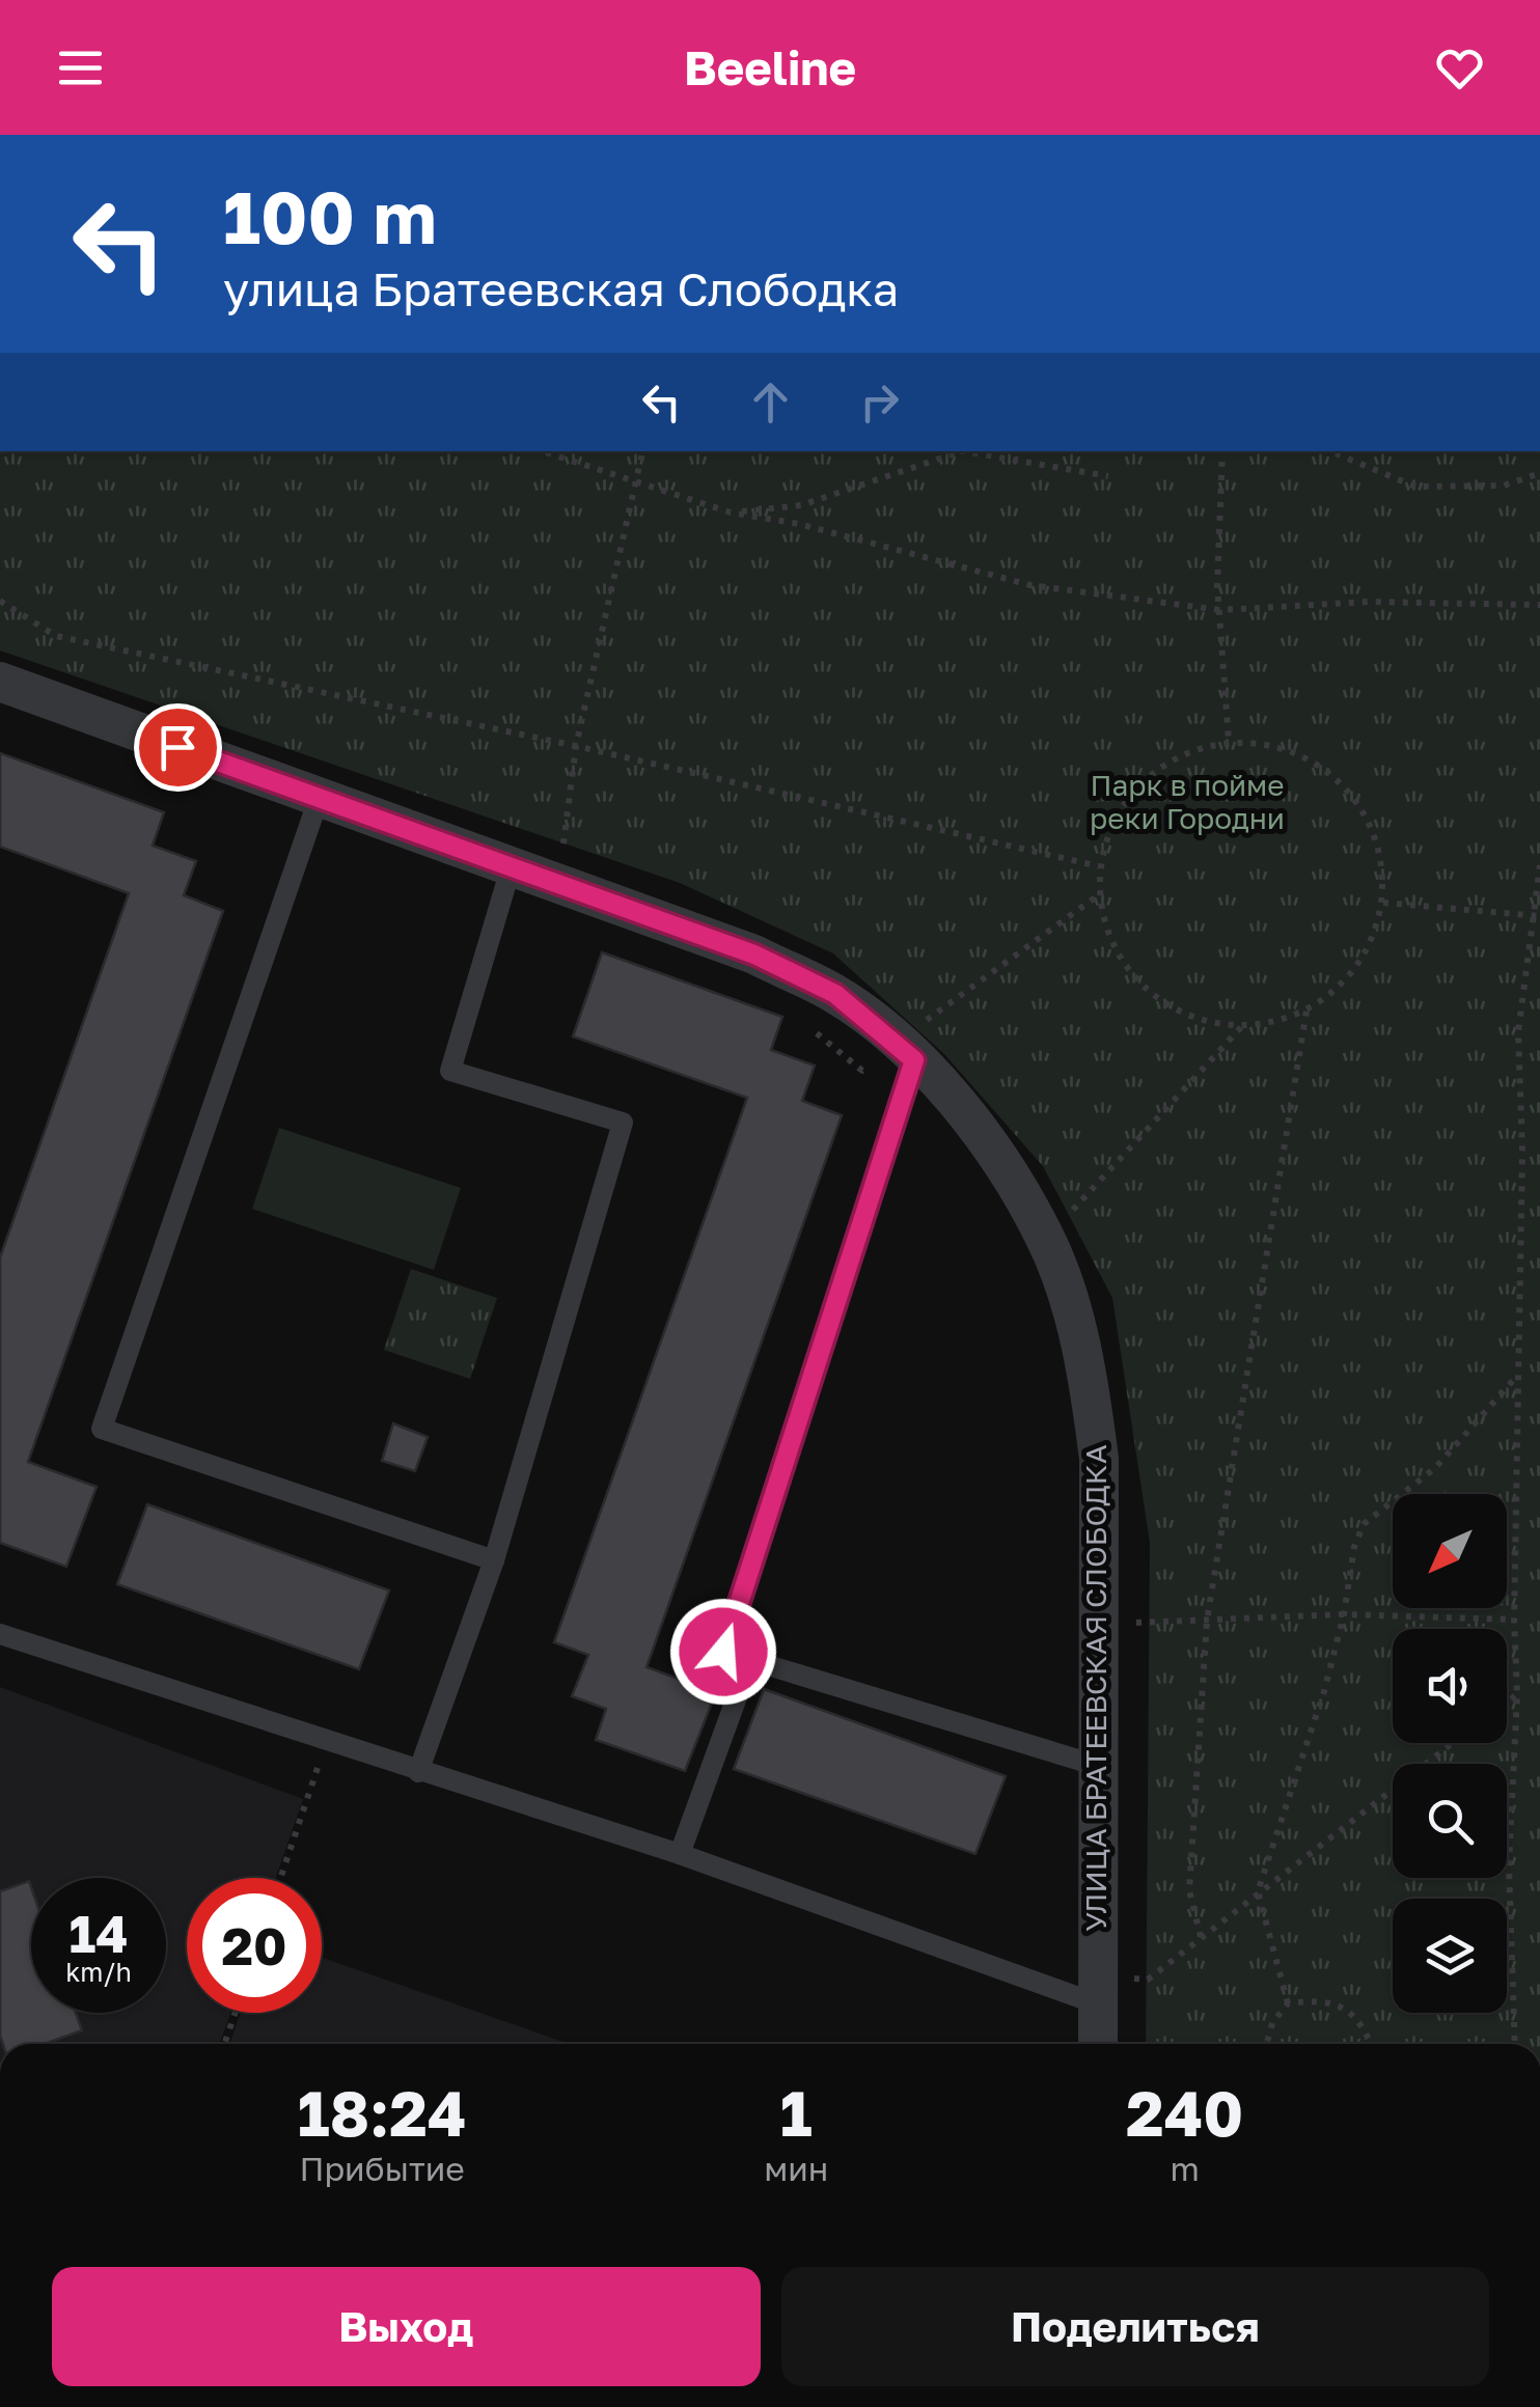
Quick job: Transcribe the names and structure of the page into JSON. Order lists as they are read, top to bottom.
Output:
{
  "streets": {
    "street": ["УЛИЦА БРАТЕЕВСКАЯ СЛОБОДКА"]
  },
  "parks": ["Парк в пойме реки Городни"],
  "north": "bottom left",
  "page": {
    "header": "Beeline",
    "turn": ["100 m", "улица Братеевская Слободка"],
    "speed": "14 km/h",
    "limit": "20",
    "eta": [
      "18:24",
      "Прибытие",
      "1",
      "мин",
      "240",
      "m"
    ],
    "buttons": ["Выход", "Поделиться"]
  }
}
